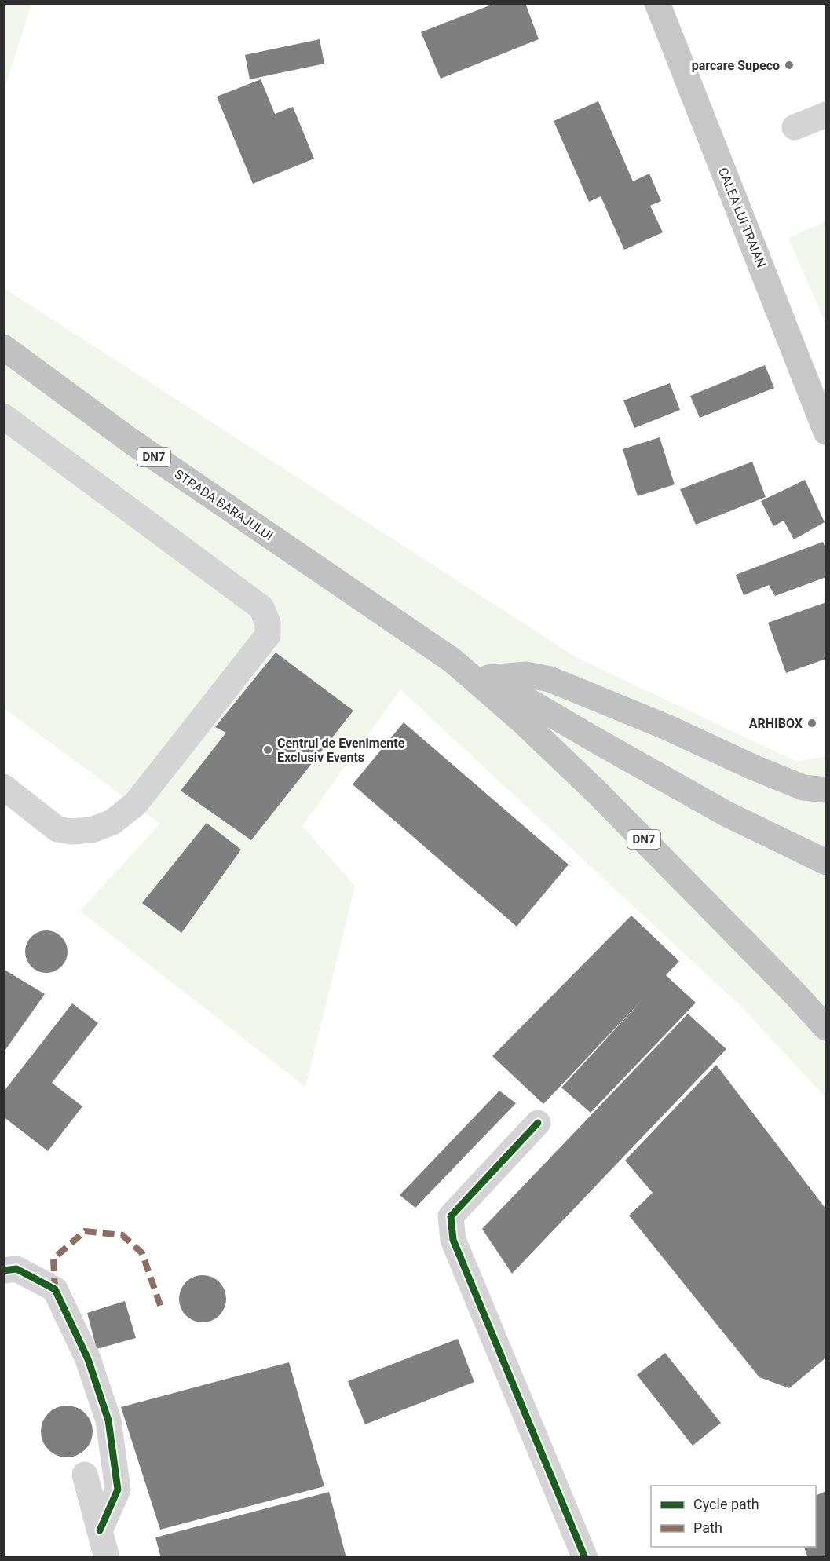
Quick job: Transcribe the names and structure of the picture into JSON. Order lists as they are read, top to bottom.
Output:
{
  "streets": {
    "highway": ["DN7", "STRADA BARAJULUI"],
    "main road": ["CALEA LUI TRAIAN"]
  },
  "crossings": [
    ["DN7", "STRADA BARAJULUI"]
  ],
  "places": ["parcare Supeco", "ARHIBOX", "Centrul de Evenimente Exclusiv Events"],
  "legend": ["Cycle path", "Path"]
}
